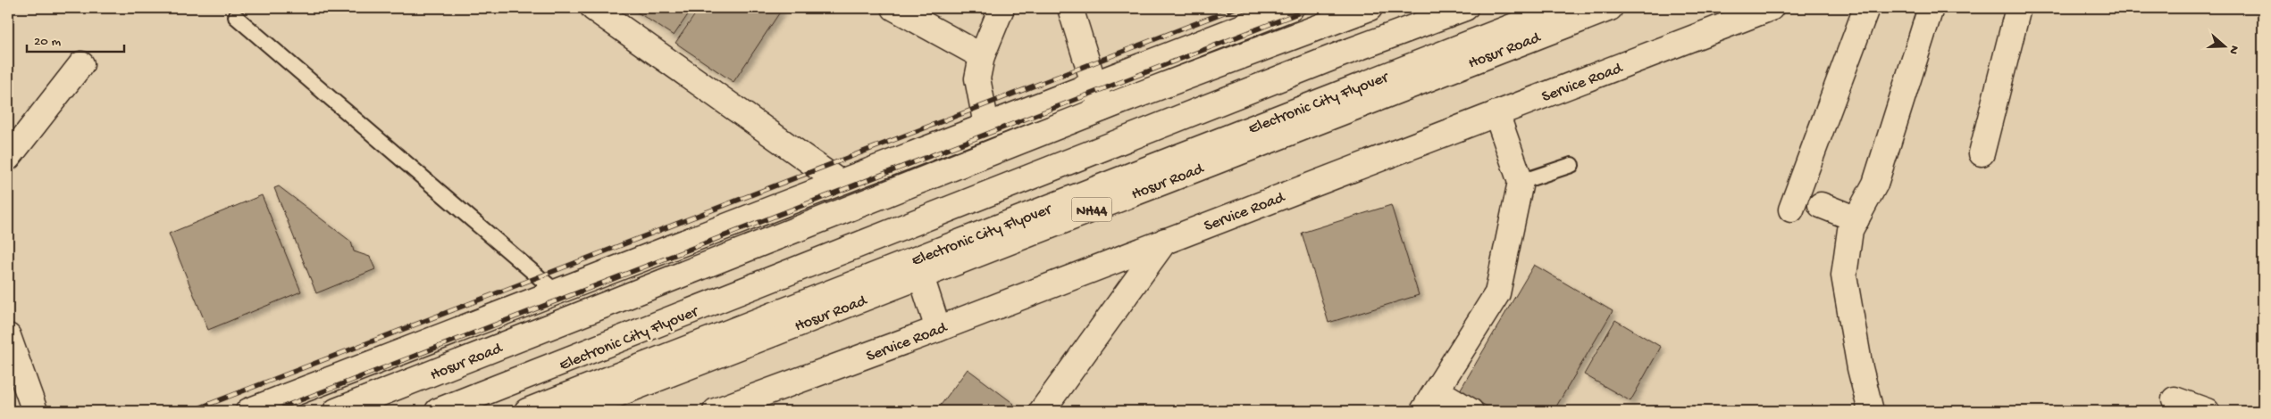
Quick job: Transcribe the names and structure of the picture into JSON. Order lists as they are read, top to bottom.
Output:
{
  "streets": {
    "main road": [
      "Hosur Road",
      "Service Road",
      "Electronic City Flyover",
      "NH44"
    ]
  },
  "scale_bar": "20 m",
  "north": "right"
}
